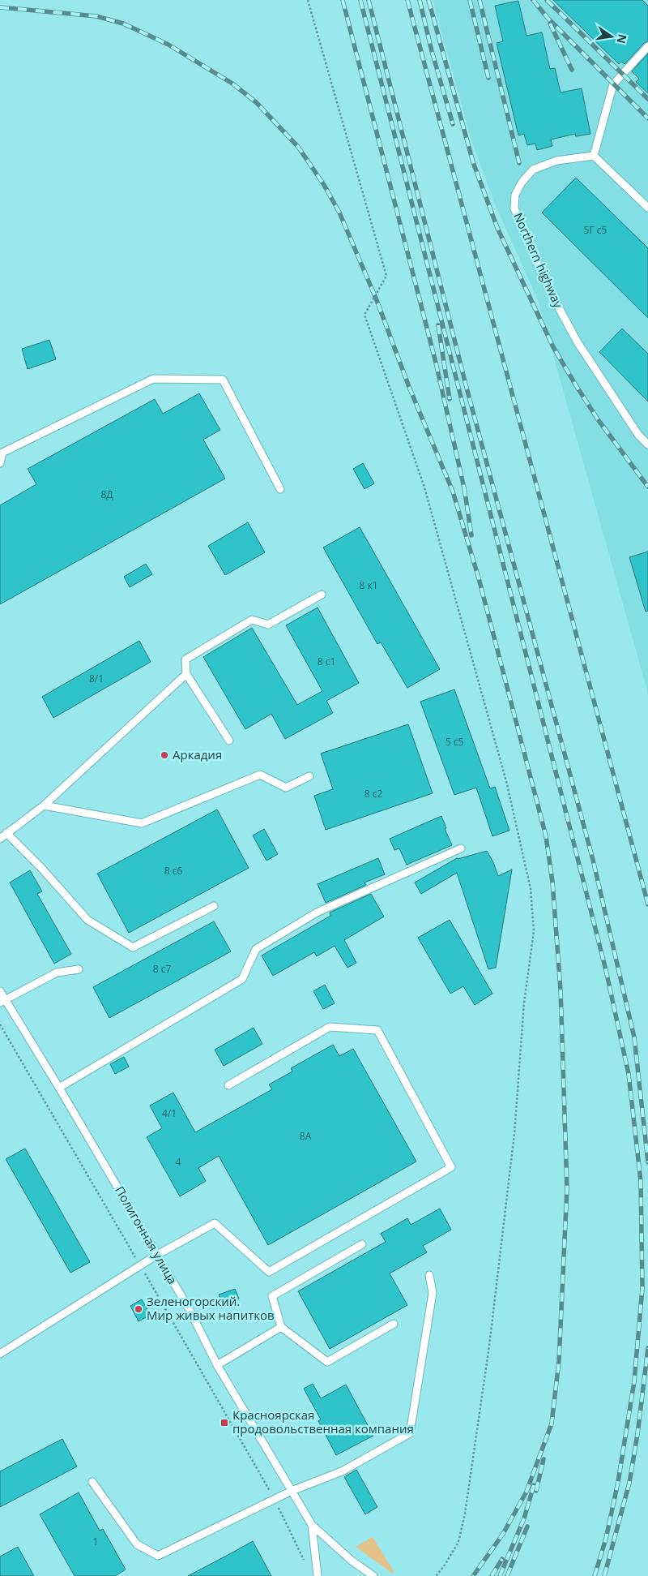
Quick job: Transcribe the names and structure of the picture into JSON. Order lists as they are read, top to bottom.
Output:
{
  "streets": {
    "lane": ["Northern highway", "Полигонная улица"]
  },
  "places": {
    "other": ["Аркадия", "Зеленогорский. Мир живых напитков"],
    "transit": ["Красноярская продовольственная компания"]
  },
  "house_numbers": [
    "5Г с5",
    "8Д",
    "8 к1",
    "8 с1",
    "8/1",
    "5 с5",
    "8 с2",
    "8 с6",
    "8 с7",
    "4/1",
    "8А",
    "4",
    "1"
  ],
  "north": "right"
}
